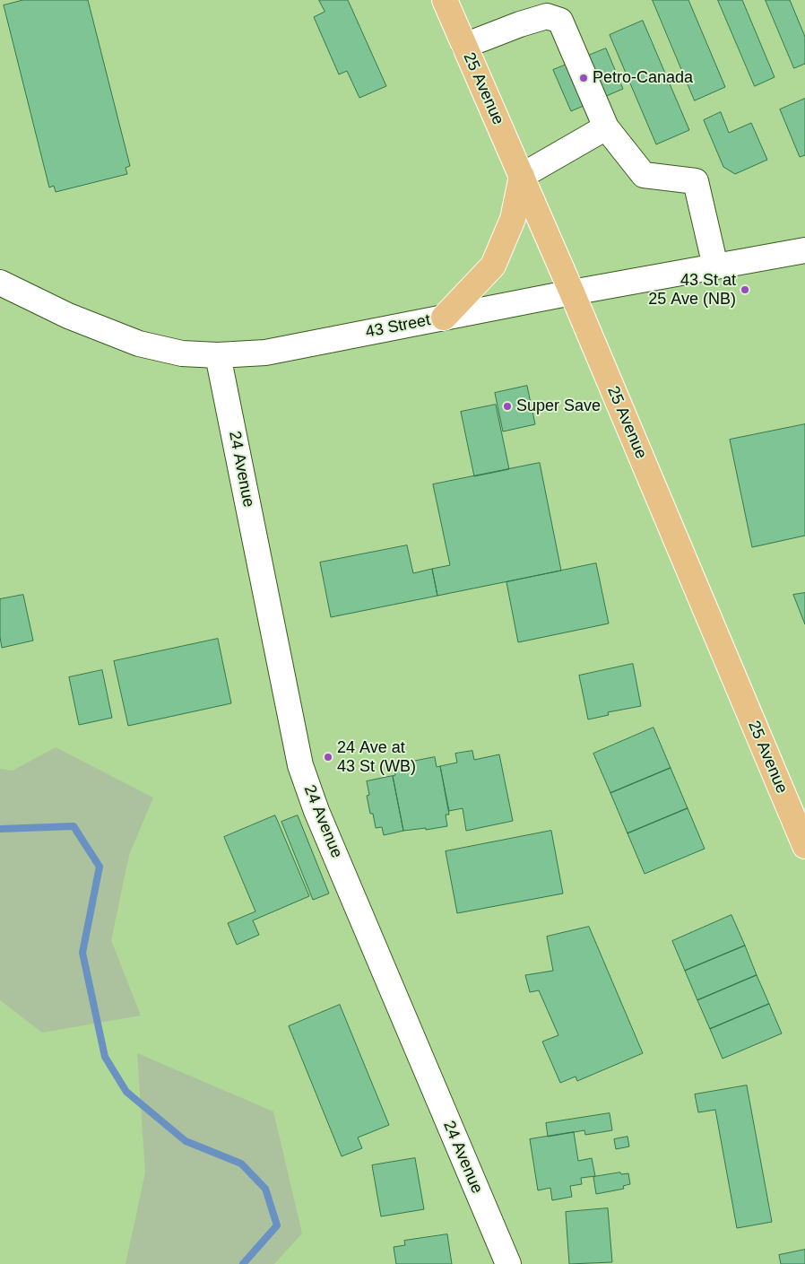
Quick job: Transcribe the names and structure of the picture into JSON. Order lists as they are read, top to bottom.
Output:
{
  "streets": {
    "main road": ["25 Avenue"],
    "street": ["43 Street", "24 Avenue"]
  },
  "crossings": [
    ["25 Avenue", "43 Street"],
    ["43 Street", "24 Avenue"]
  ],
  "places": [
    "Petro-Canada",
    "43 St at 25 Ave (NB)",
    "Super Save",
    "24 Ave at 43 St (WB)"
  ]
}
